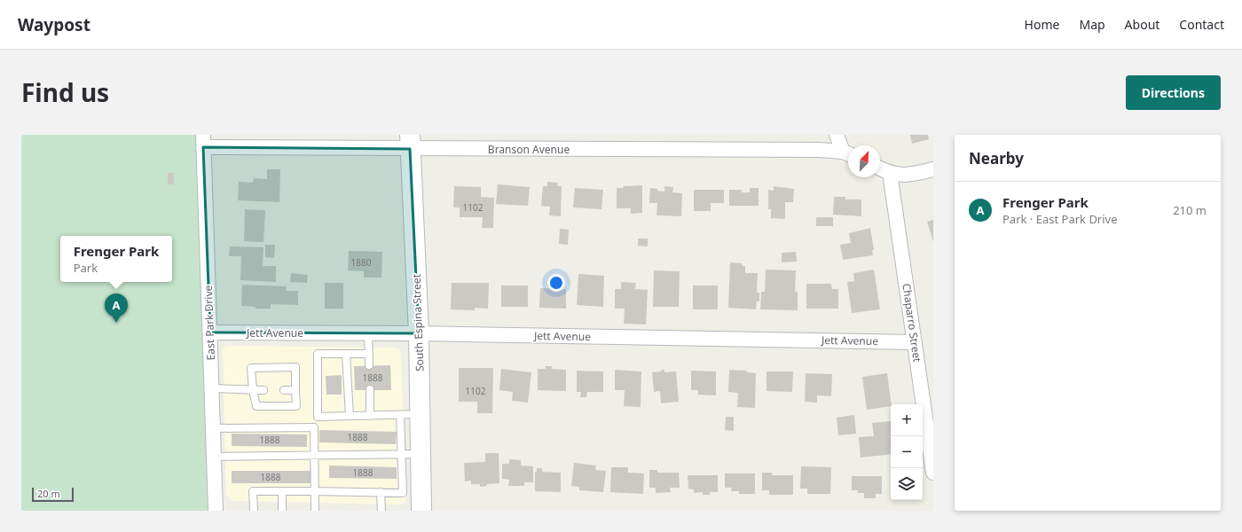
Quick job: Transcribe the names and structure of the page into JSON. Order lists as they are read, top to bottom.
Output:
{
  "streets": {
    "street": [
      "Branson Avenue",
      "East Park Drive",
      "South Espina Street",
      "Chaparro Street",
      "Jett Avenue"
    ]
  },
  "crossings": [
    ["Branson Avenue", "East Park Drive"],
    ["Branson Avenue", "South Espina Street"],
    ["East Park Drive", "Jett Avenue"],
    ["South Espina Street", "Jett Avenue"],
    ["Chaparro Street", "Jett Avenue"]
  ],
  "house_numbers": [
    "1102",
    "1880",
    "1888",
    "1102",
    "1888",
    "1888",
    "1888",
    "1888"
  ],
  "scale_bar": "20 m",
  "north": "top right",
  "page": {
    "header": "Waypost",
    "nav": [
      "Home",
      "Map",
      "About",
      "Contact"
    ],
    "title": "Find us",
    "buttons": "Directions",
    "heading": "Nearby",
    "list": [
      {
        "mark": "A",
        "name": "Frenger Park",
        "note": "Park · East Park Drive",
        "value": "210 m"
      }
    ],
    "popup": ["Frenger Park", "Park"],
    "pins": "A",
    "map_buttons": ["+", "−"],
    "scale": "20 m"
  }
}
